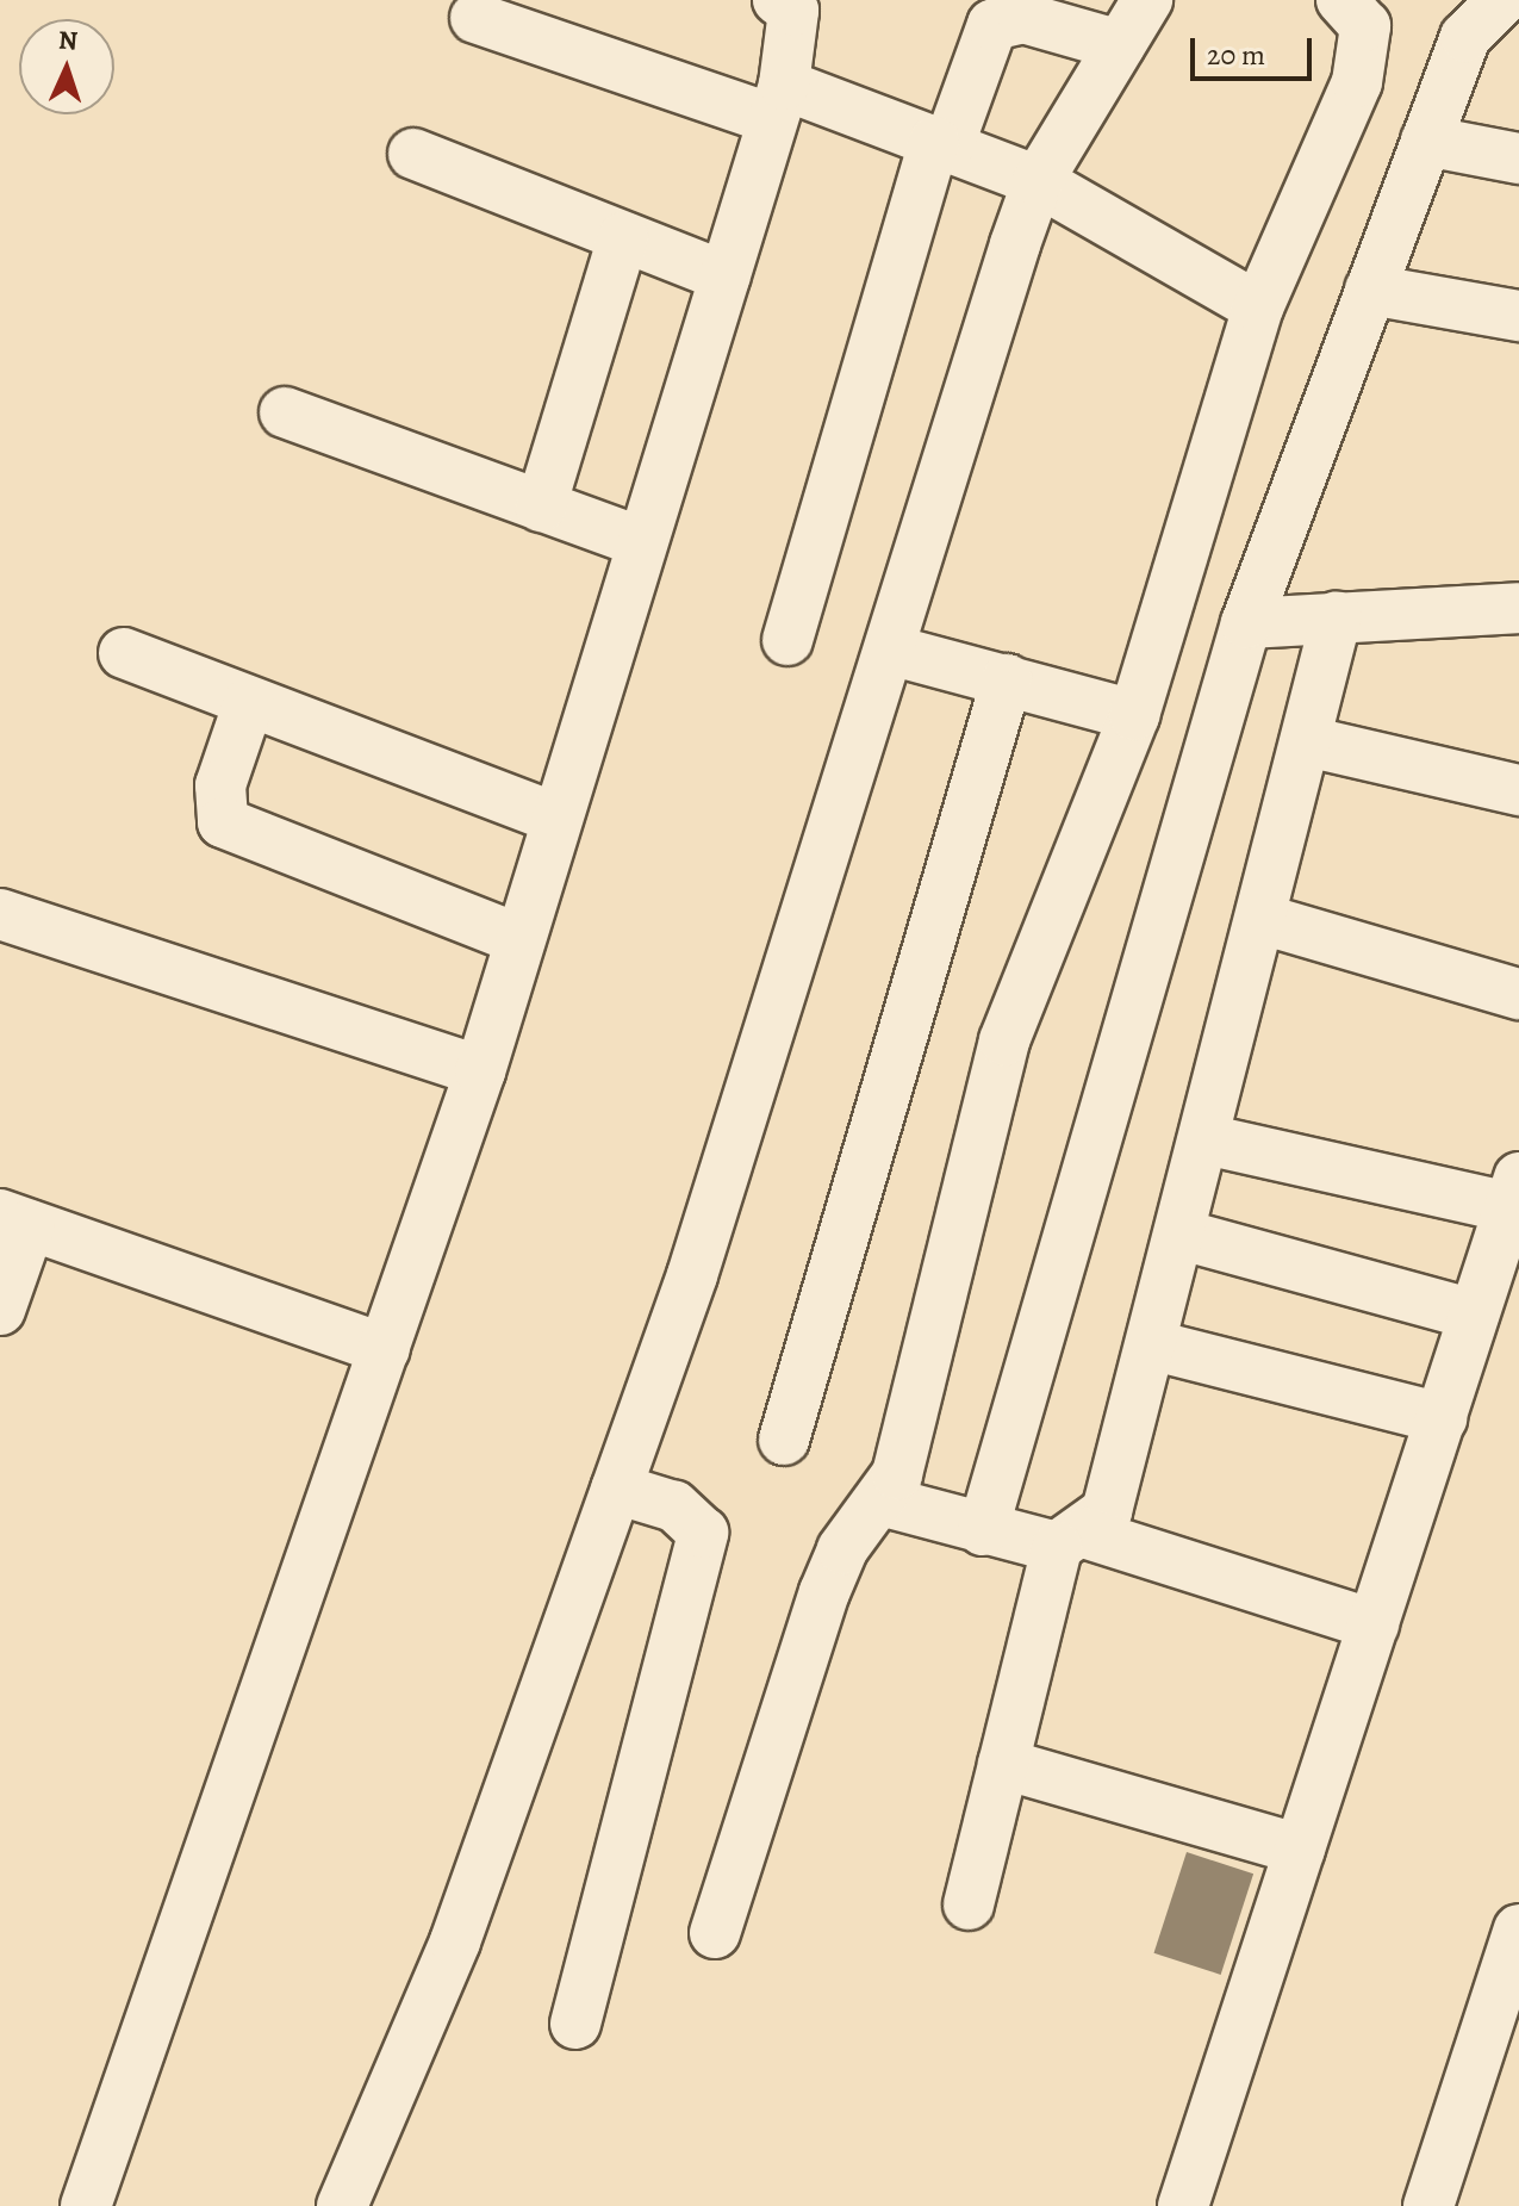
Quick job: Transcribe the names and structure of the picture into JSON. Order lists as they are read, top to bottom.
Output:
{
  "scale_bar": "20 m",
  "north": "top"
}
